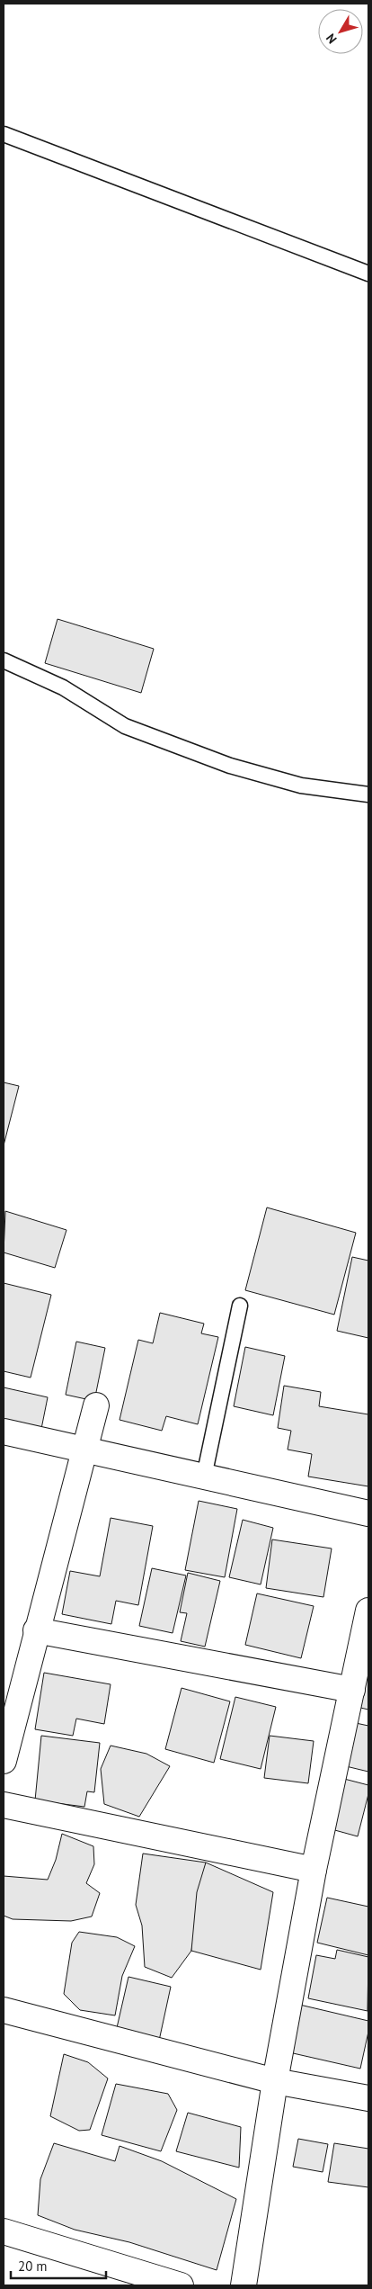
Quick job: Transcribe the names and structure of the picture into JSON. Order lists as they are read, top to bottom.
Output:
{
  "scale_bar": "20 m",
  "north": "bottom left"
}
